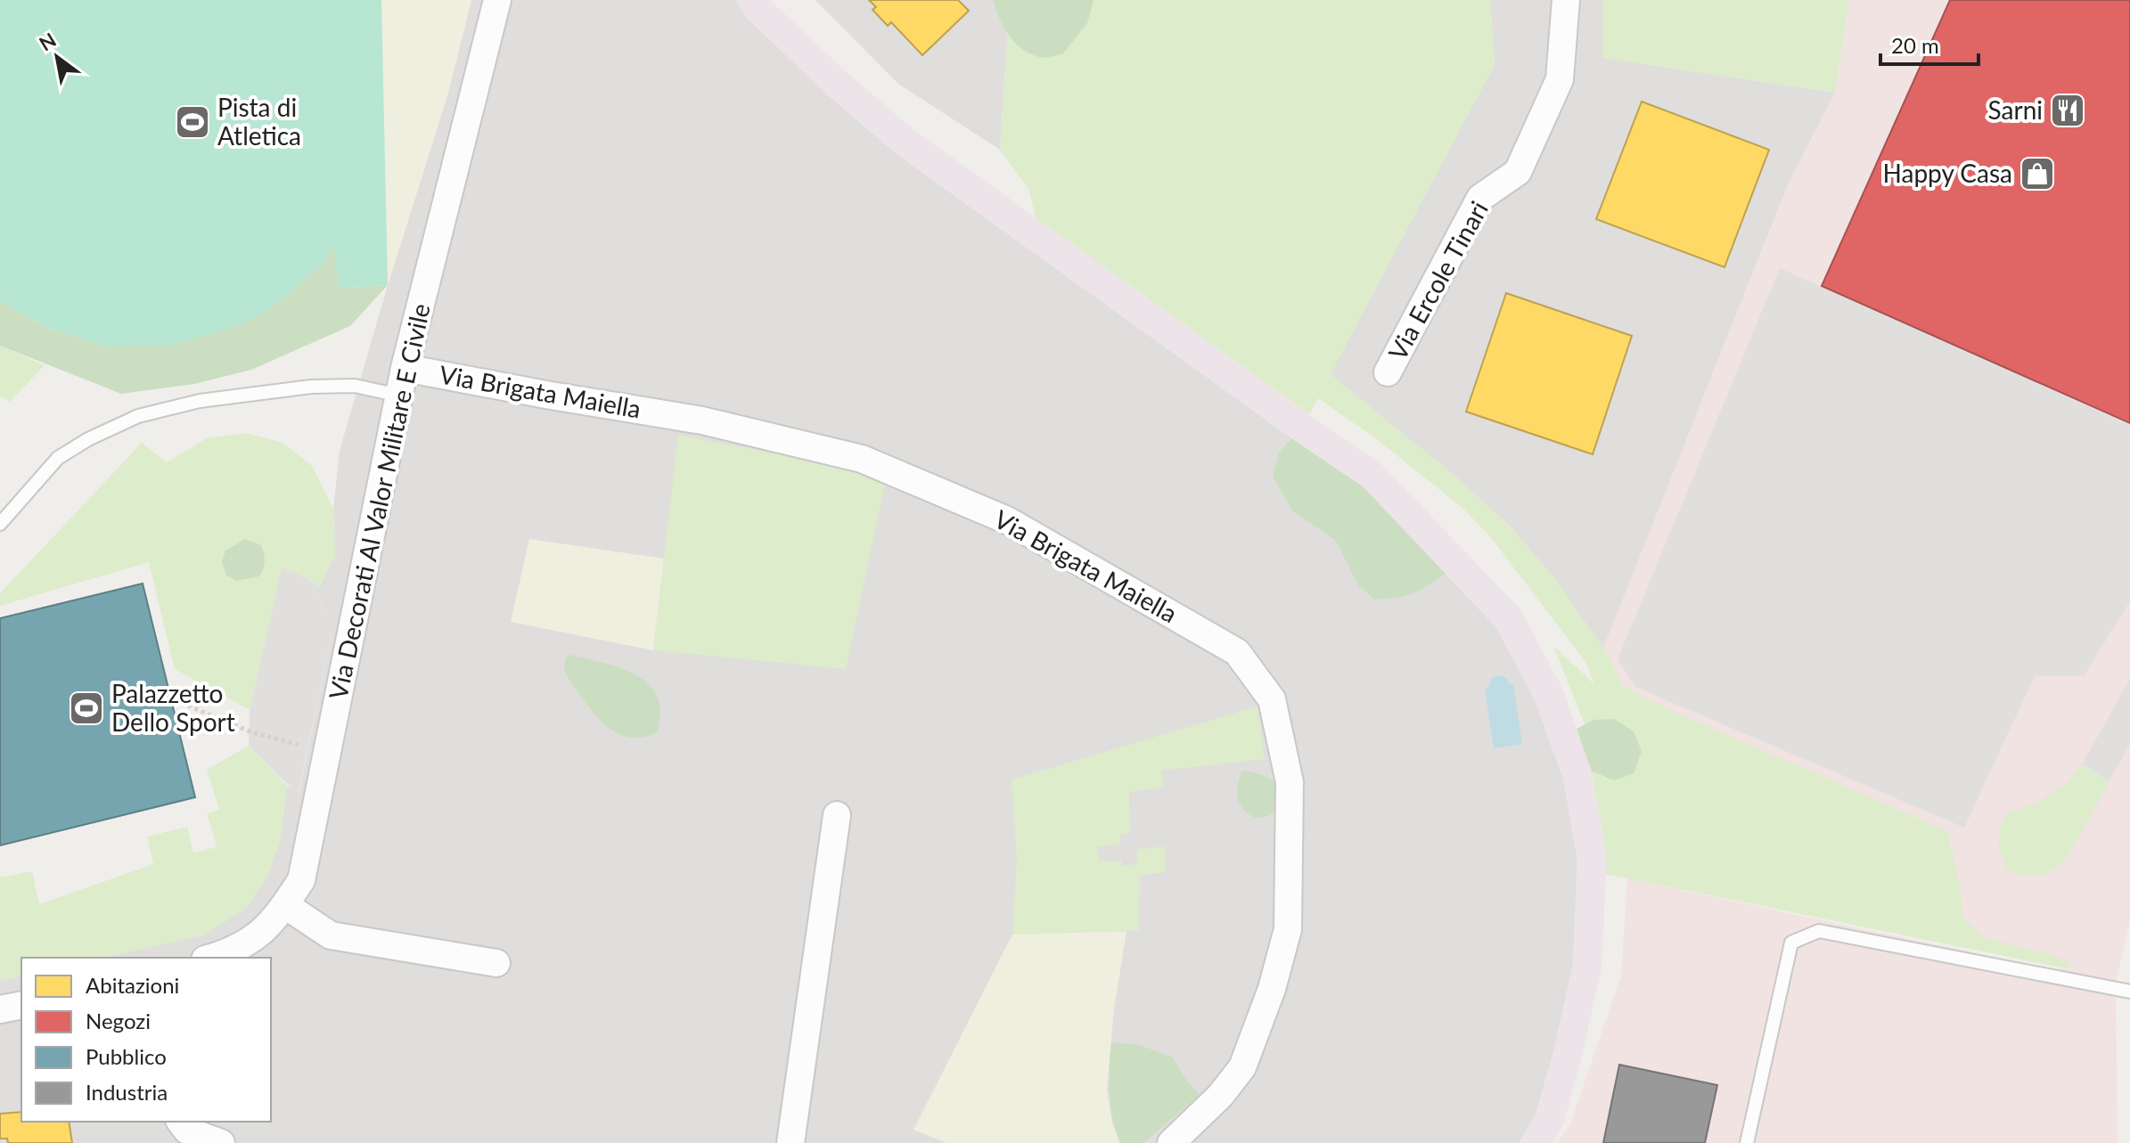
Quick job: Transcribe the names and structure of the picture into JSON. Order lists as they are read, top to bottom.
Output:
{
  "streets": {
    "street": ["Via Ercole Tinari", "Via Brigata Maiella", "Via Decorati Al Valor Militare E Civile"]
  },
  "crossings": [
    ["Via Brigata Maiella", "Via Decorati Al Valor Militare E Civile"]
  ],
  "places": {
    "restaurant": ["Sarni"],
    "sports": ["Pista di Atletica", "Palazzetto Dello Sport"],
    "shop": ["Happy Casa"]
  },
  "legend": [
    "Abitazioni",
    "Negozi",
    "Pubblico",
    "Industria"
  ],
  "scale_bar": "20 m",
  "north": "top left"
}
